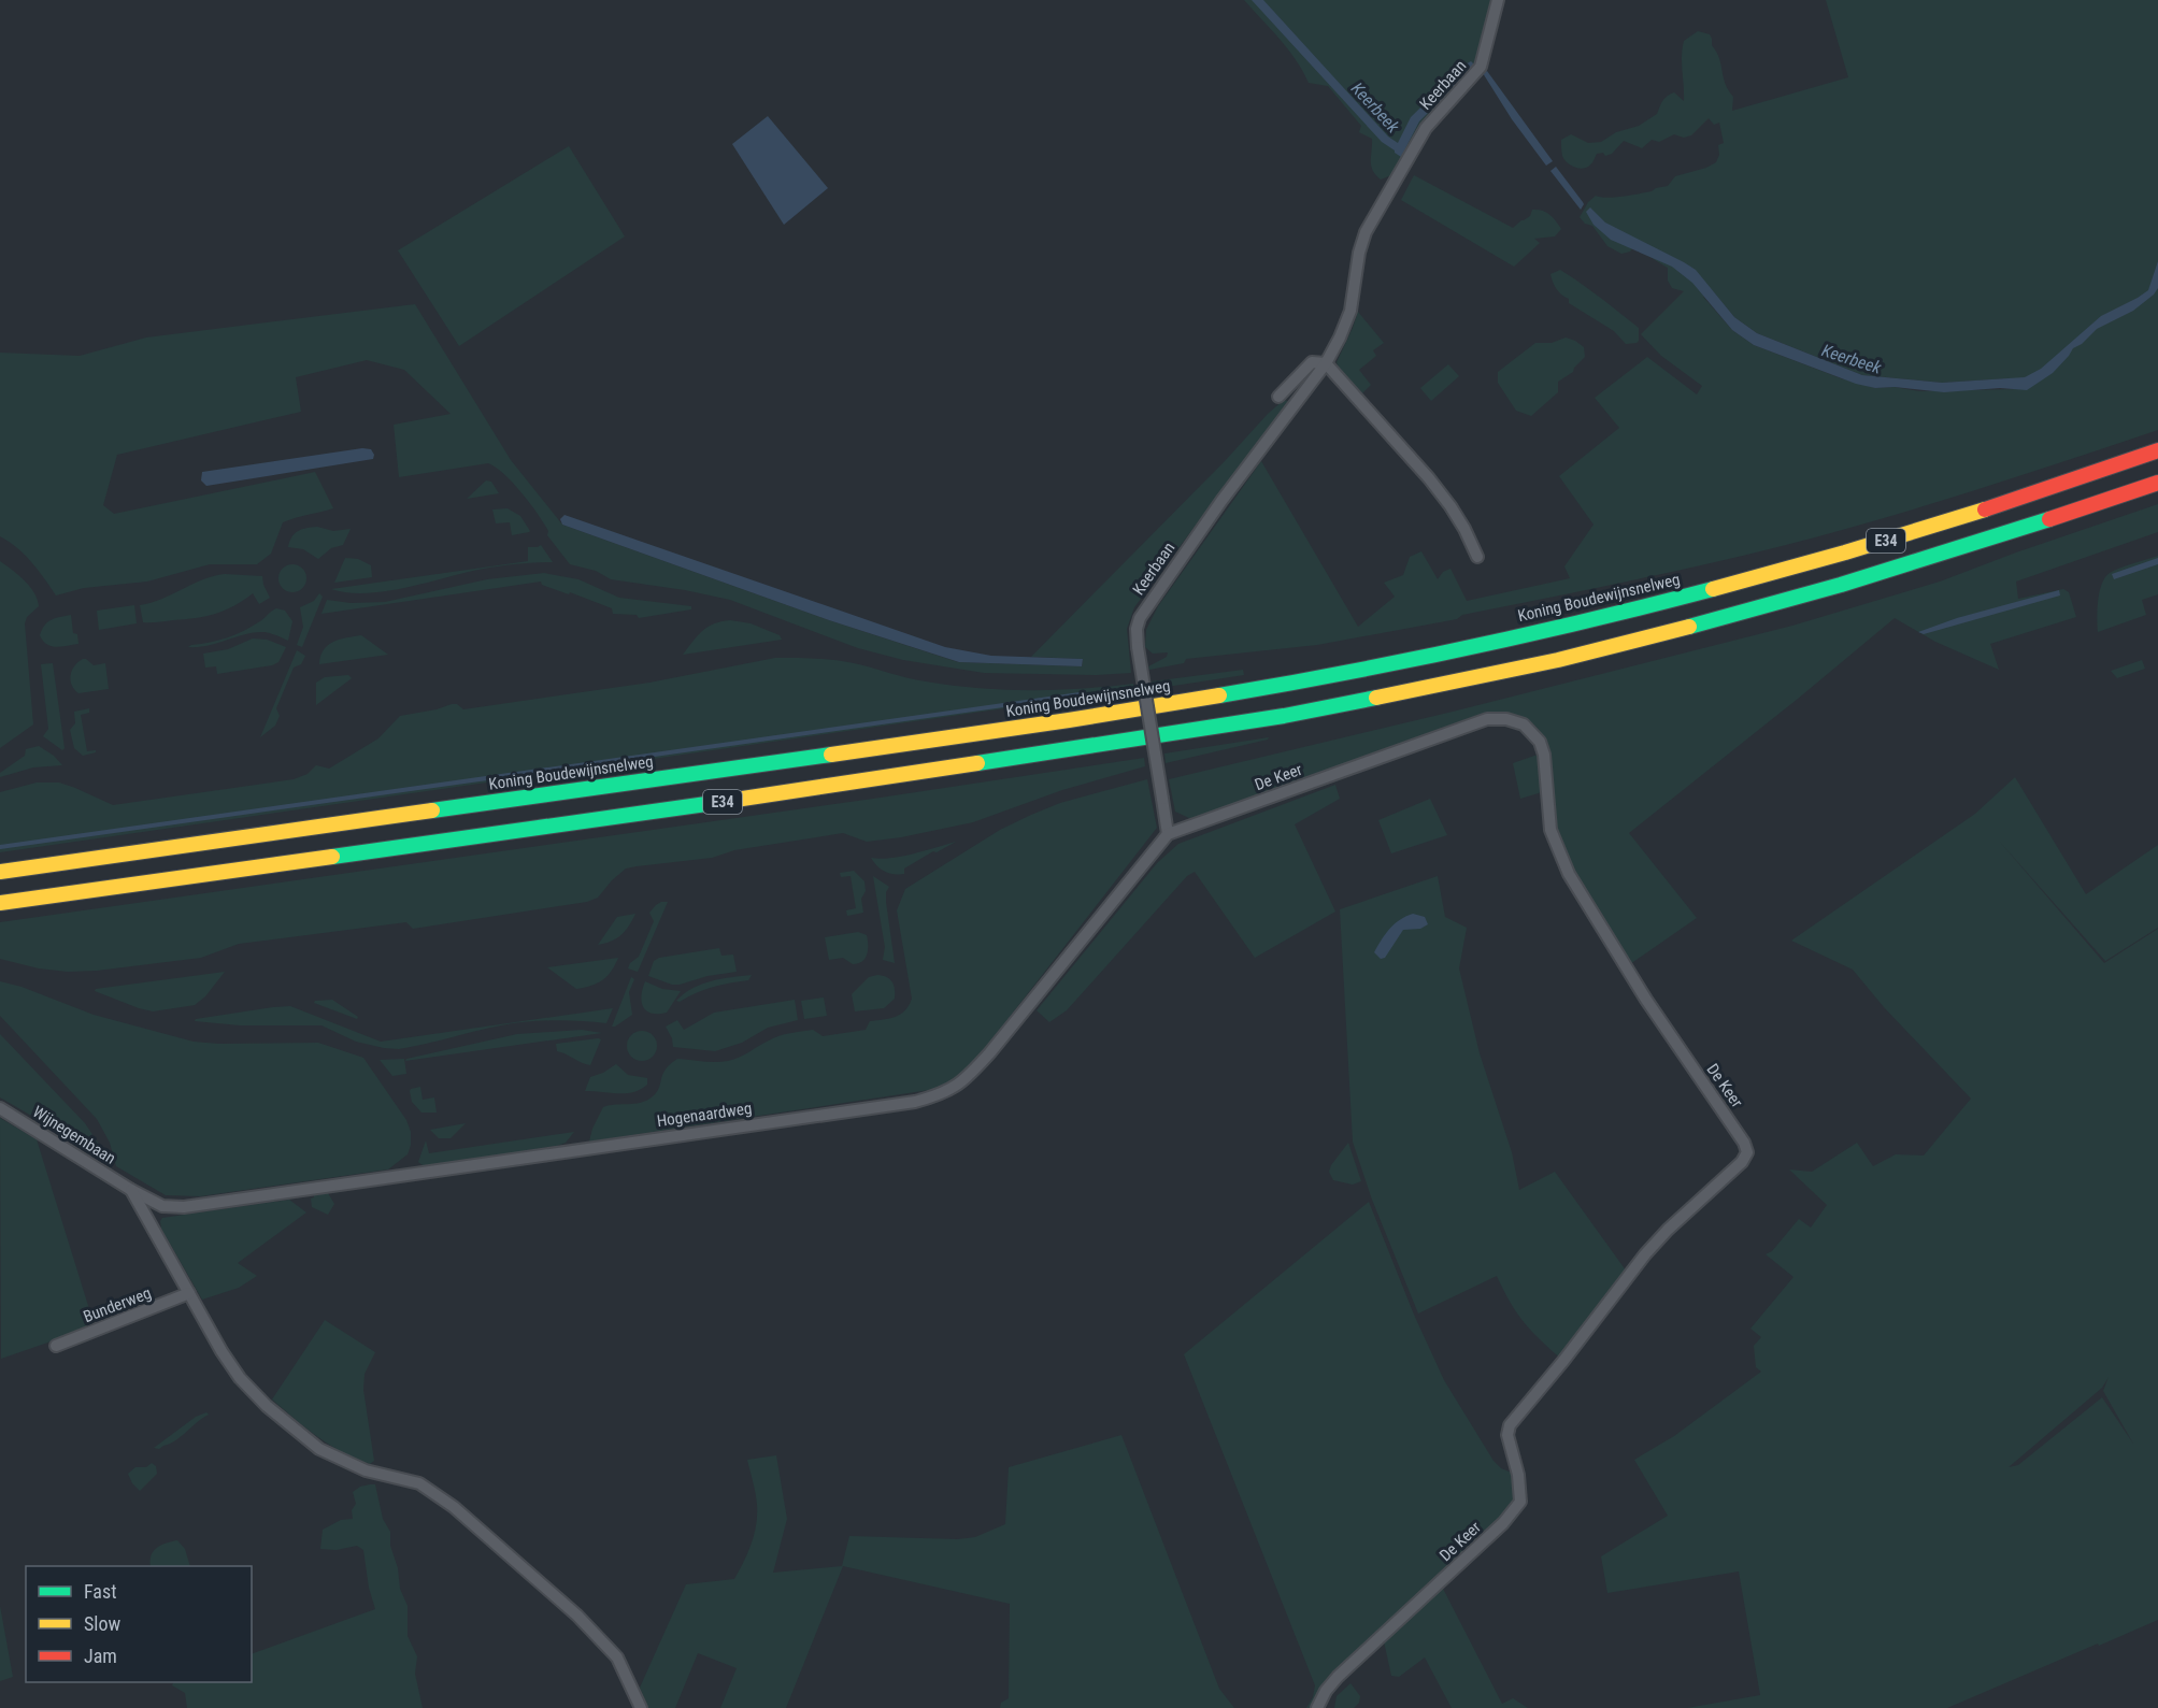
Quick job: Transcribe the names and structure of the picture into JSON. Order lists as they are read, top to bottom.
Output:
{
  "streets": {
    "highway": ["E34", "Koning Boudewijnsnelweg"],
    "street": [
      "Keerbaan",
      "De Keer",
      "Hogenaardweg",
      "Wijnegembaan",
      "Bunderweg"
    ]
  },
  "crossings": [
    ["Keerbaan", "De Keer"],
    ["Keerbaan", "Hogenaardweg"],
    ["De Keer", "Hogenaardweg"],
    ["Hogenaardweg", "Wijnegembaan"]
  ],
  "water": ["Keerbeek"],
  "legend": ["Fast", "Slow", "Jam"]
}
